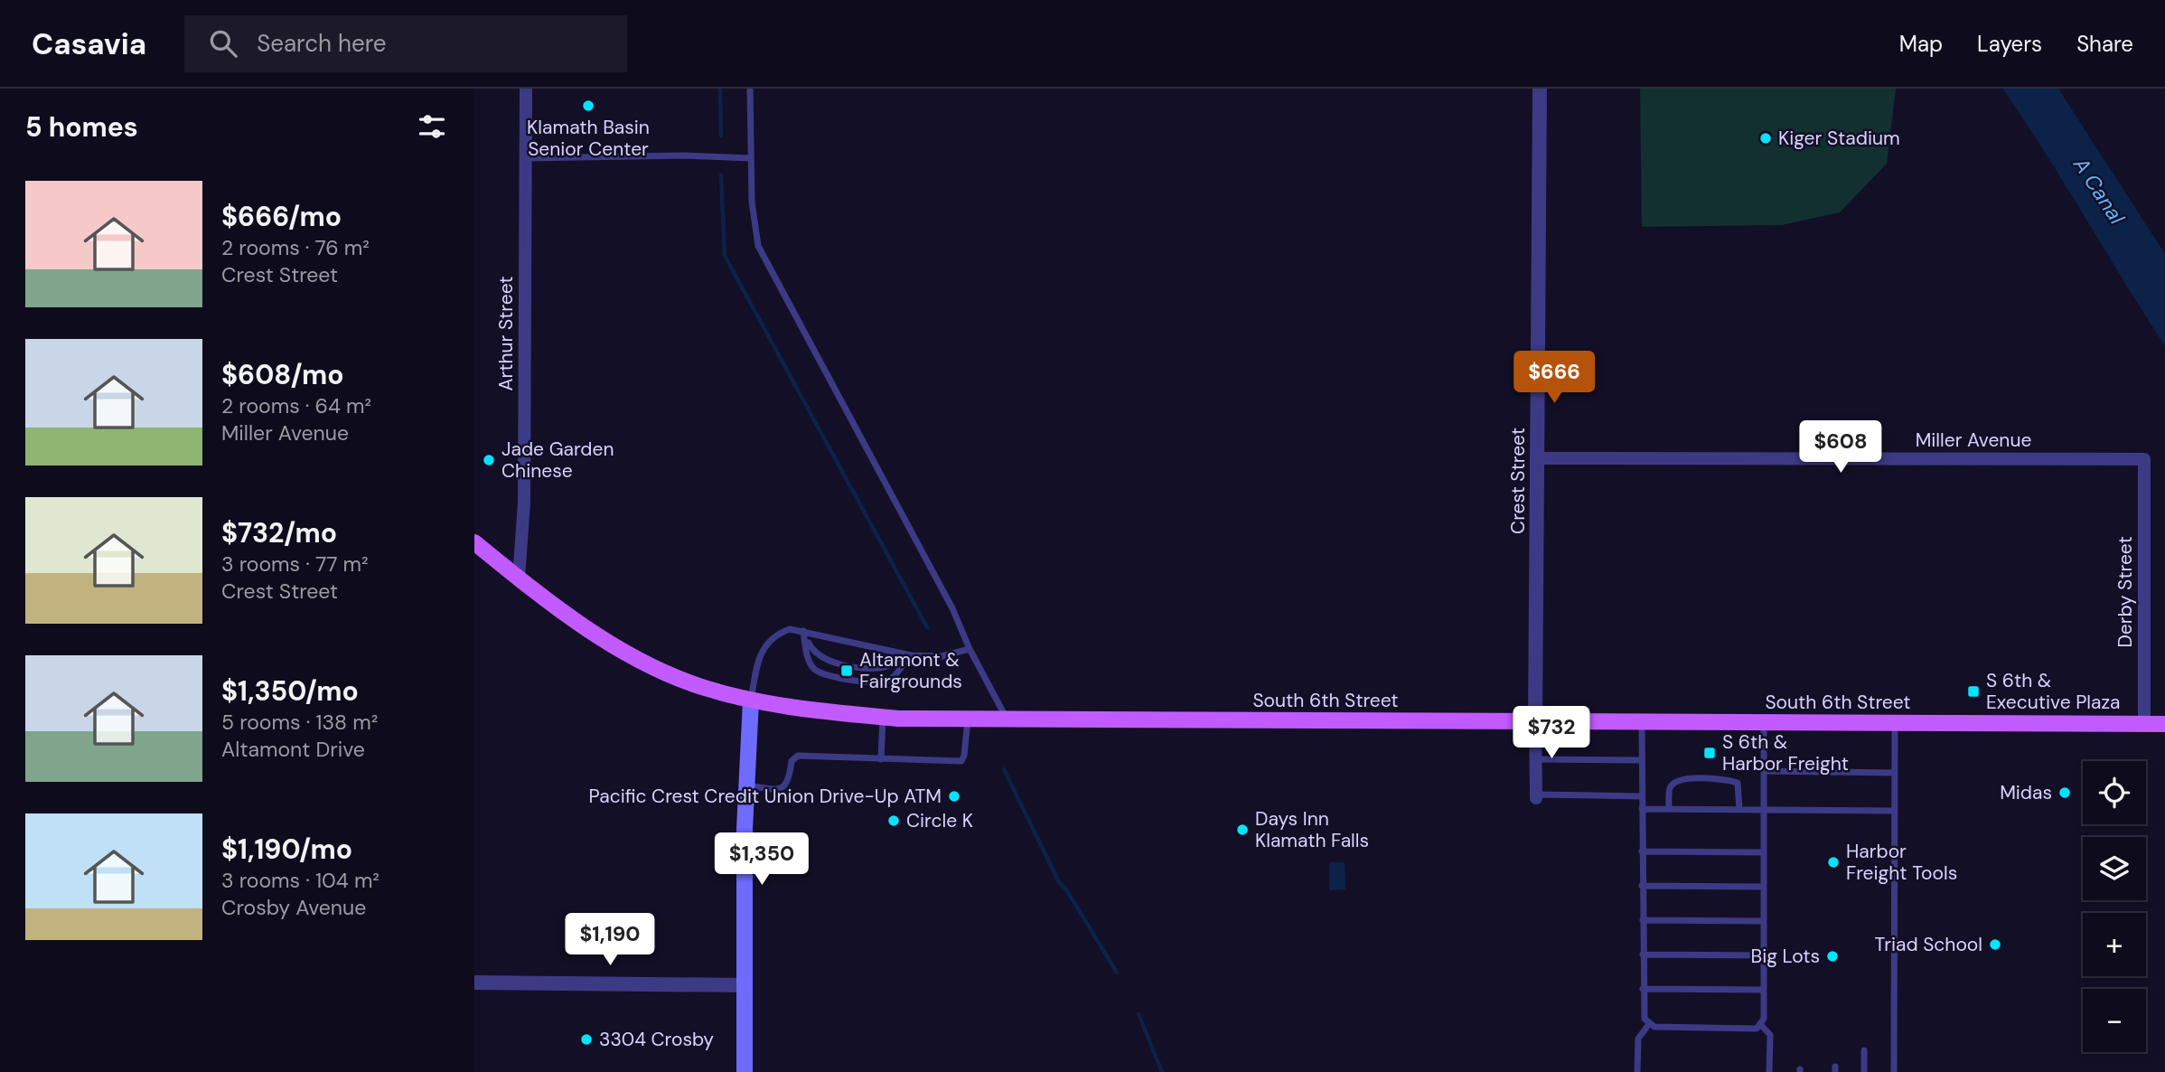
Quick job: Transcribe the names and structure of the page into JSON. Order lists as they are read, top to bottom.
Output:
{
  "streets": {
    "main road": ["South 6th Street"],
    "street": [
      "Arthur Street",
      "Miller Avenue",
      "Crest Street",
      "Derby Street"
    ]
  },
  "crossings": [
    ["Arthur Street", "South 6th Street"],
    ["Miller Avenue", "Crest Street"],
    ["Miller Avenue", "Derby Street"],
    ["Crest Street", "South 6th Street"],
    ["Derby Street", "South 6th Street"]
  ],
  "water": ["A Canal"],
  "places": {
    "other": [
      "Klamath Basin Senior Center",
      "Kiger Stadium",
      "Jade Garden Chinese",
      "Midas",
      "Pacific Crest Credit Union Drive-Up ATM",
      "Circle K",
      "Days Inn Klamath Falls",
      "Harbor Freight Tools",
      "Triad School",
      "Big Lots",
      "3304 Crosby"
    ],
    "transit": ["Altamont & Fairgrounds", "S 6th & Executive Plaza", "S 6th & Harbor Freight"]
  },
  "page": {
    "header": "Casavia",
    "search": "Search here",
    "nav": ["Map", "Layers", "Share"],
    "heading": "5 homes",
    "list": [
      {
        "name": "$666/mo",
        "note": "2 rooms · 76 m² · Crest Street"
      },
      {
        "name": "$608/mo",
        "note": "2 rooms · 64 m² · Miller Avenue"
      },
      {
        "name": "$732/mo",
        "note": "3 rooms · 77 m² · Crest Street"
      },
      {
        "name": "$1,350/mo",
        "note": "5 rooms · 138 m² · Altamont Drive"
      },
      {
        "name": "$1,190/mo",
        "note": "3 rooms · 104 m² · Crosby Avenue"
      }
    ],
    "price": [
      "$666",
      "$608",
      "$732",
      "$1,350",
      "$1,190"
    ],
    "map_buttons": ["+", "−"]
  }
}
